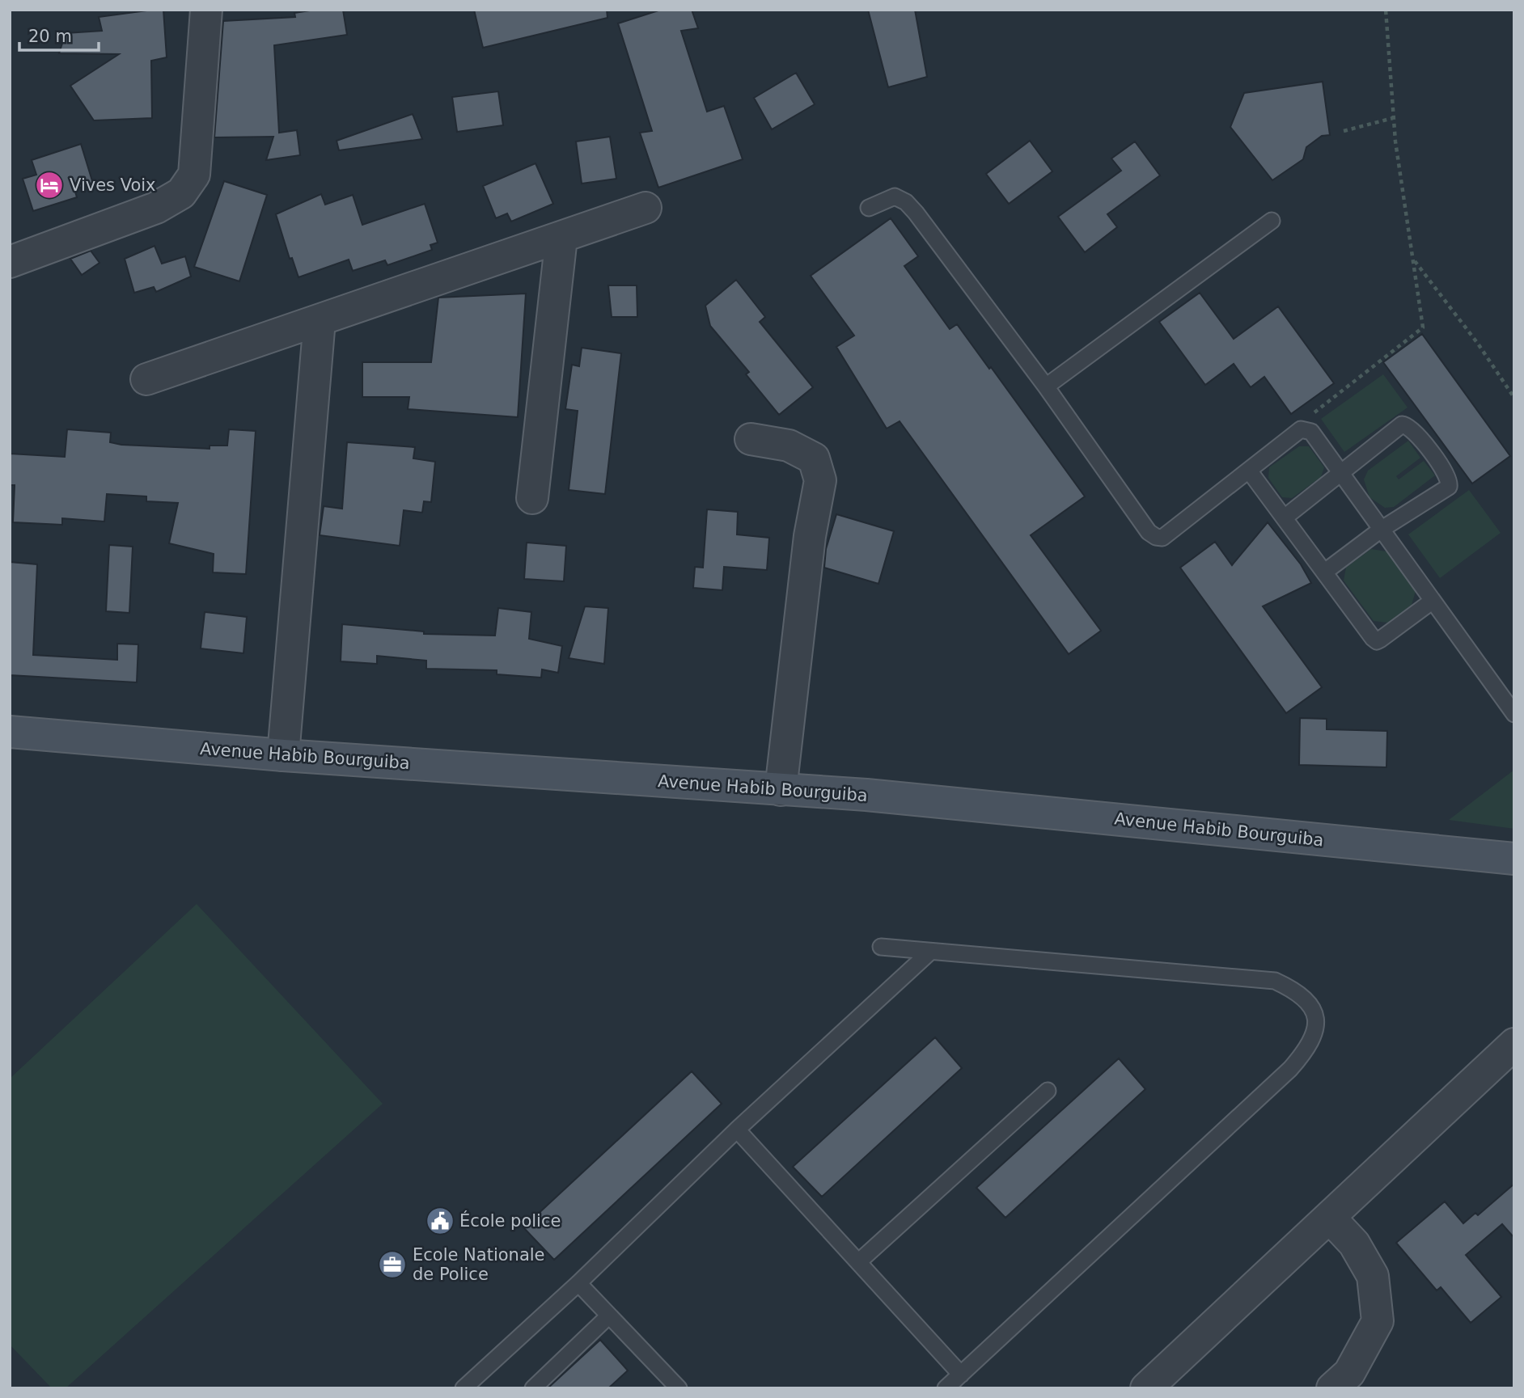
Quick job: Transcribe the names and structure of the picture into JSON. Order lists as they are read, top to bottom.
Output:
{
  "streets": {
    "main road": ["Avenue Habib Bourguiba"]
  },
  "places": {
    "hotel": ["Vives Voix"],
    "public building": ["École police"],
    "office": ["Ecole Nationale de Police"]
  },
  "scale_bar": "20 m"
}
